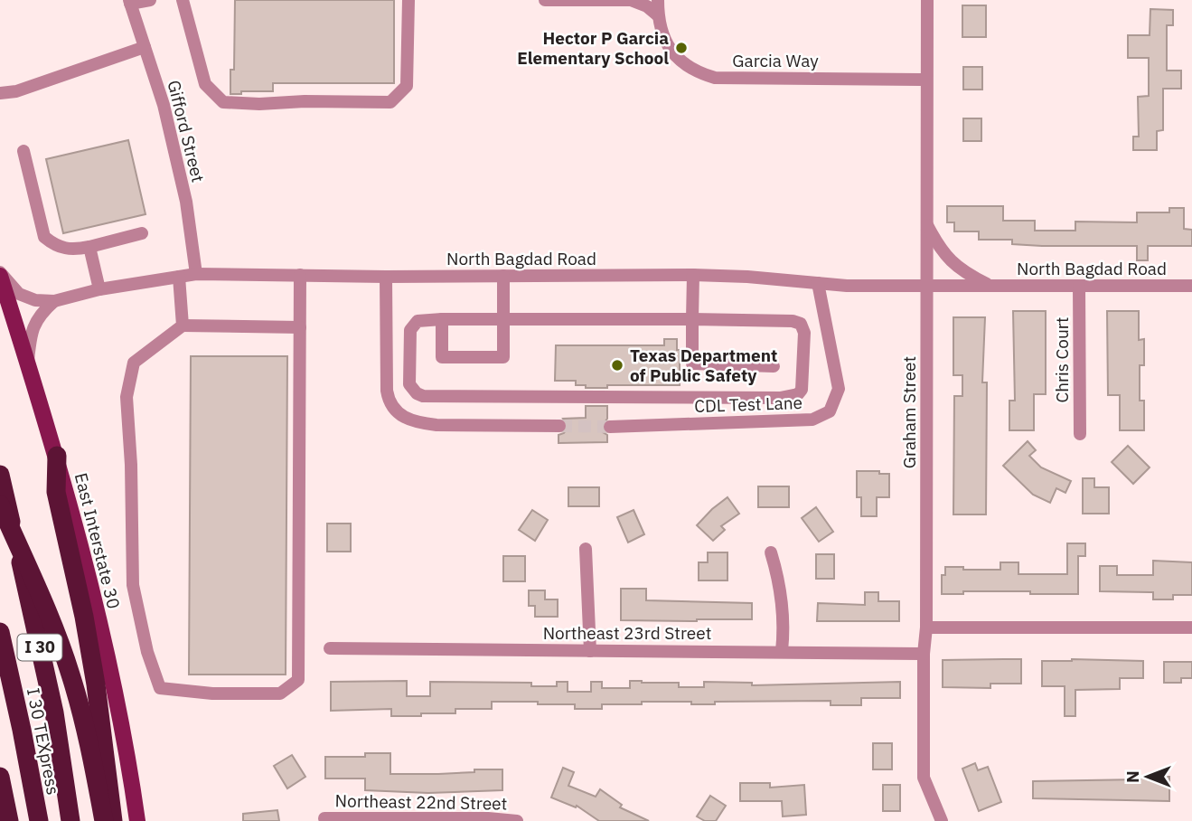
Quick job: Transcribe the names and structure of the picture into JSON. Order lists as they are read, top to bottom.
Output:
{
  "streets": {
    "highway": ["I 30", "I 30 TEXpress"],
    "main road": ["East Interstate 30"],
    "street": [
      "Garcia Way",
      "Gifford Street",
      "North Bagdad Road",
      "Chris Court",
      "CDL Test Lane",
      "Graham Street",
      "Northeast 23rd Street",
      "Northeast 22nd Street"
    ]
  },
  "crossings": [
    ["Garcia Way", "Graham Street"],
    ["Gifford Street", "North Bagdad Road"],
    ["North Bagdad Road", "Chris Court"],
    ["North Bagdad Road", "CDL Test Lane"],
    ["North Bagdad Road", "Graham Street"],
    ["North Bagdad Road", "East Interstate 30"],
    ["Graham Street", "Northeast 23rd Street"]
  ],
  "places": ["Hector P Garcia Elementary School", "Texas Department of Public Safety"],
  "north": "left"
}
